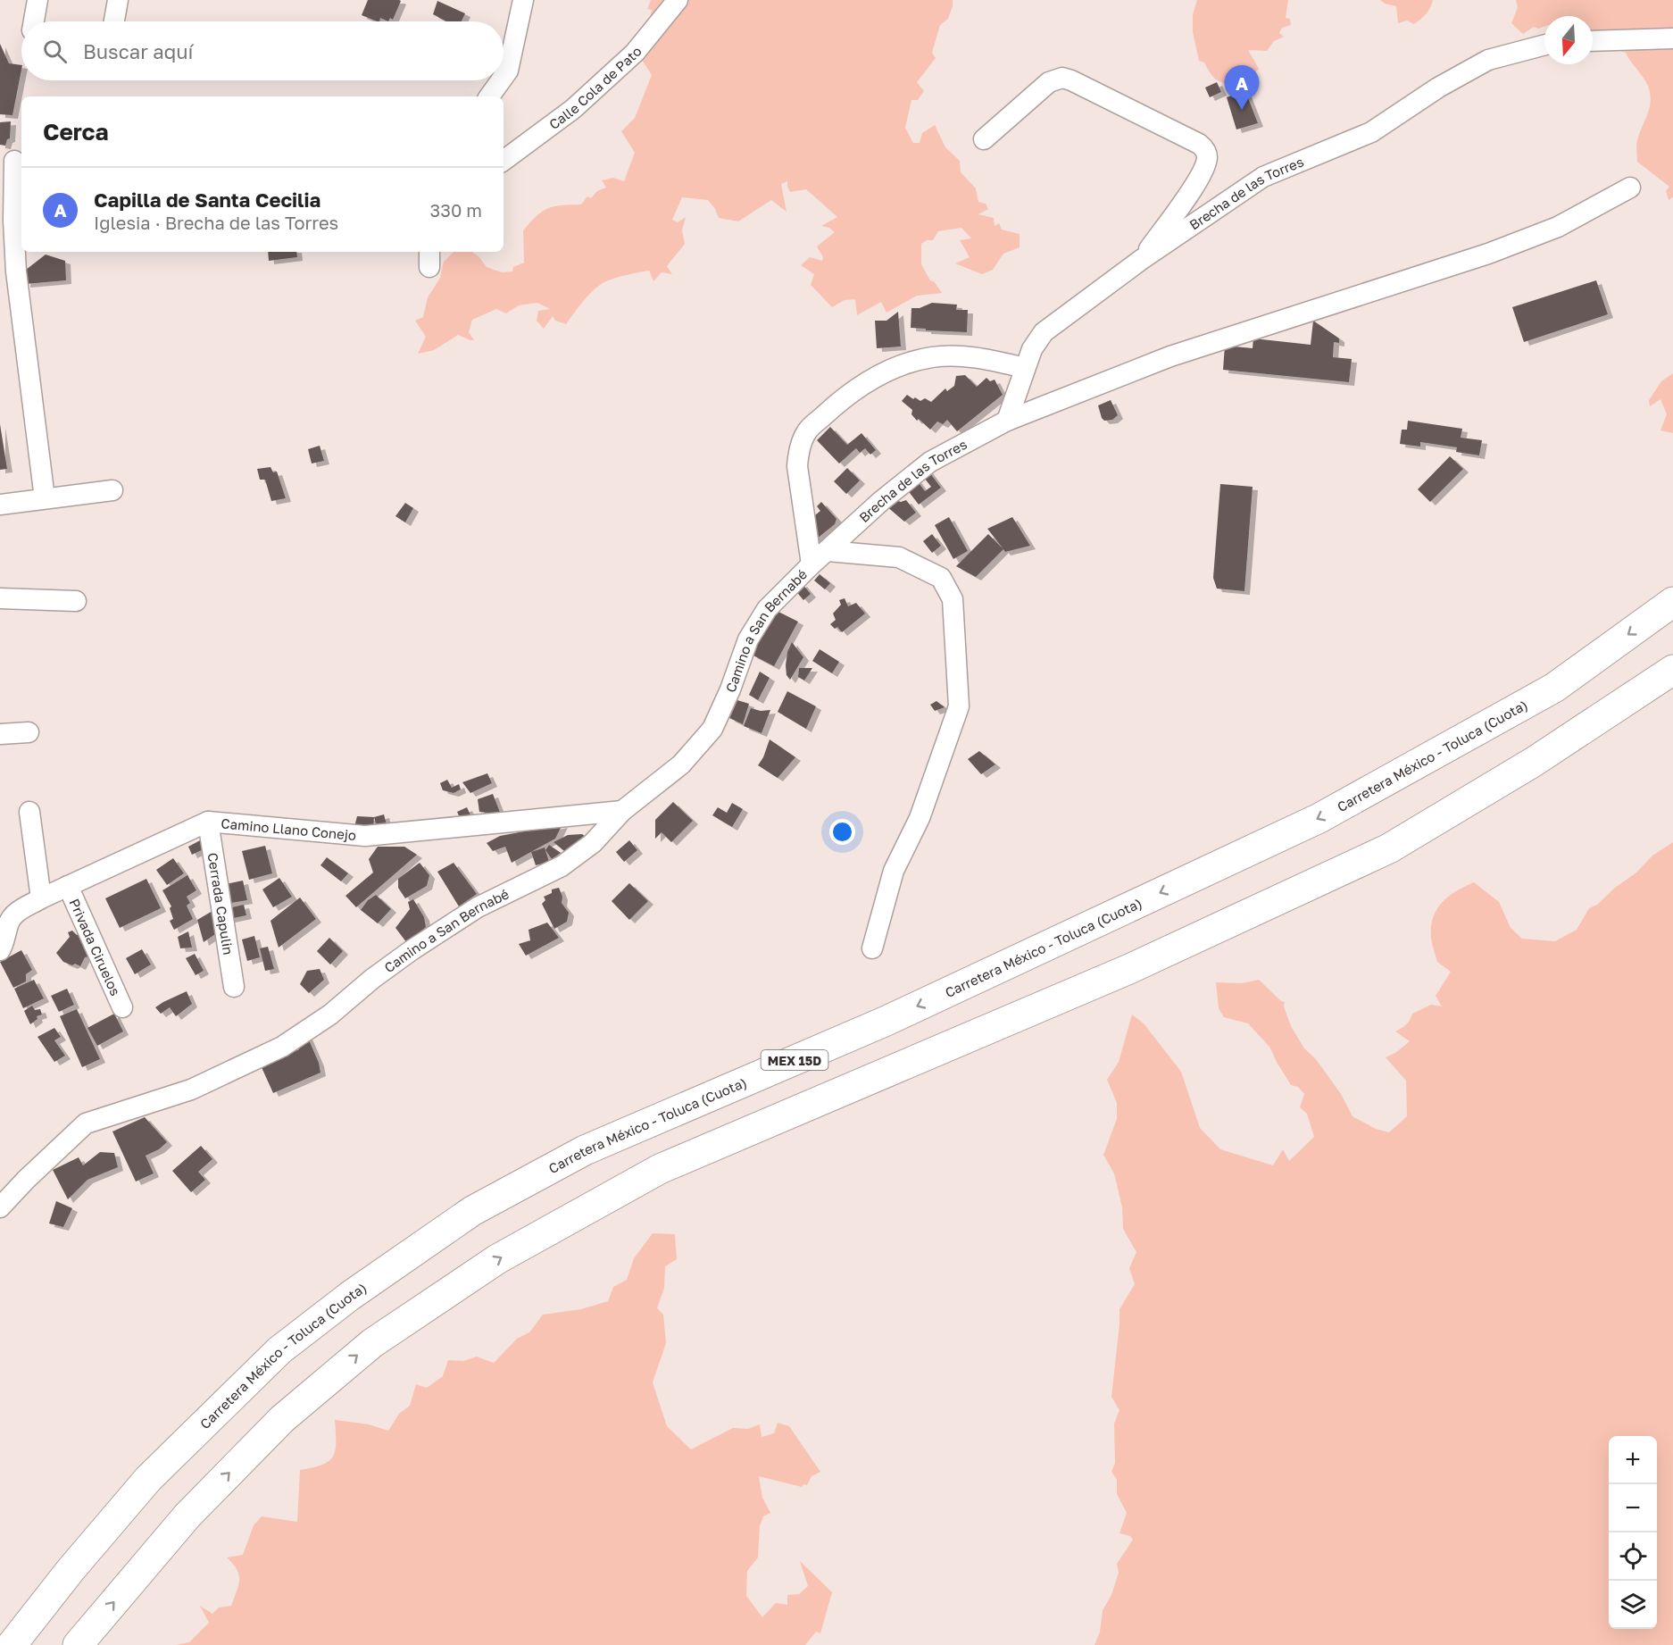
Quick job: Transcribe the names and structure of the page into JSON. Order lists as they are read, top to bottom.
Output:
{
  "streets": {
    "highway": ["Carretera México - Toluca (Cuota)", "MEX 15D"],
    "street": [
      "Calle Cola de Pato",
      "Brecha de las Torres",
      "Camino a San Bernabé",
      "Camino Llano Conejo",
      "Cerrada Capulin",
      "Privada Ciruelos"
    ]
  },
  "crossings": [
    ["Brecha de las Torres", "Camino a San Bernabé"],
    ["Camino a San Bernabé", "Camino Llano Conejo"],
    ["Camino Llano Conejo", "Cerrada Capulin"],
    ["Camino Llano Conejo", "Privada Ciruelos"]
  ],
  "north": "bottom",
  "page": {
    "search": "Buscar aquí",
    "pins": "A",
    "heading": "Cerca",
    "list": [
      {
        "mark": "A",
        "name": "Capilla de Santa Cecilia",
        "note": "Iglesia · Brecha de las Torres",
        "value": "330 m"
      }
    ],
    "map_buttons": ["+", "−"]
  }
}
